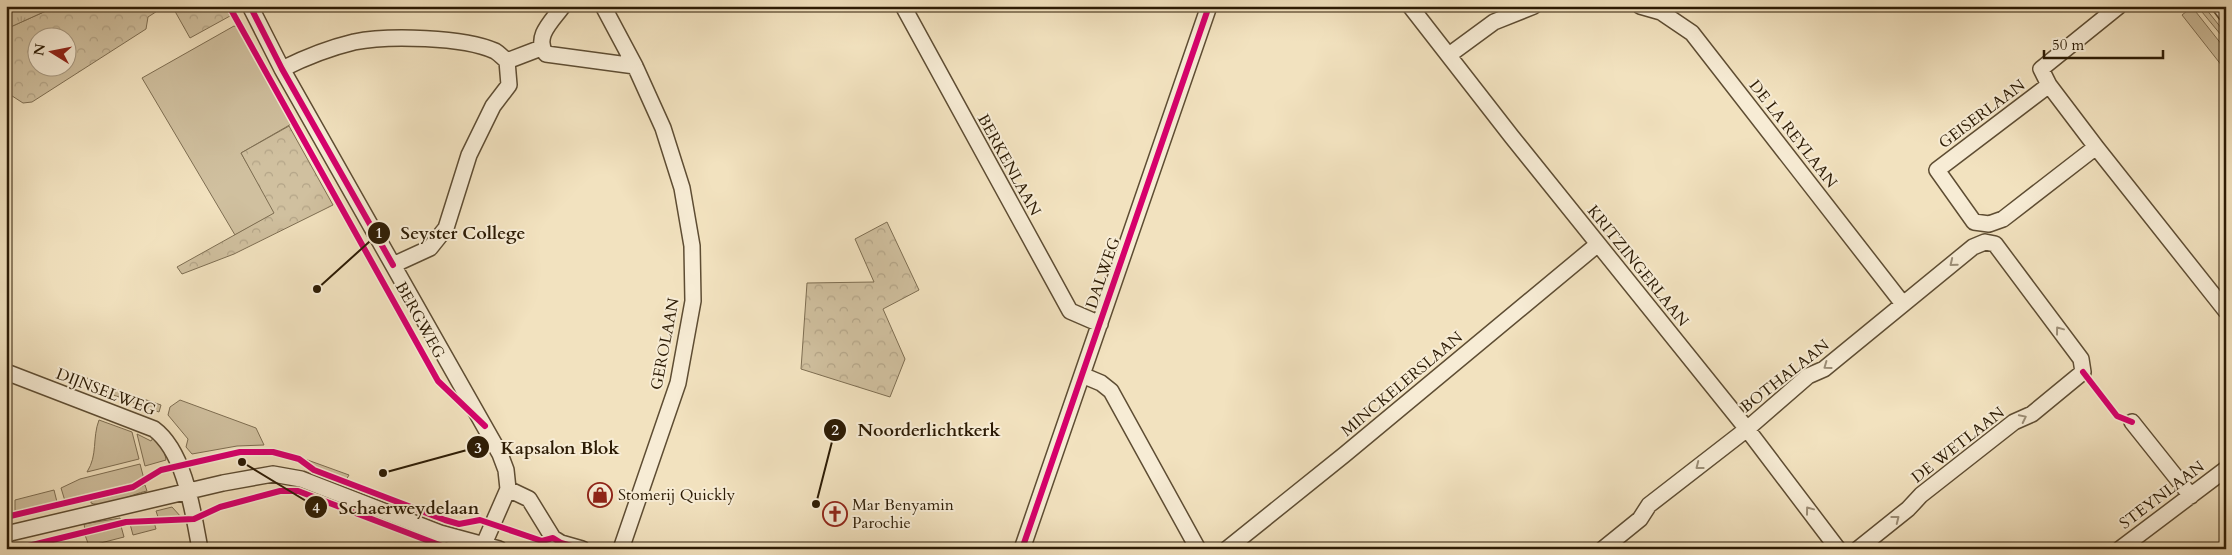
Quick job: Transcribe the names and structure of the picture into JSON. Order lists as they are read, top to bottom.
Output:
{
  "streets": {
    "street": [
      "GEISERLAAN",
      "DE LA REYLAAN",
      "BERKENLAAN",
      "KRITZINGERLAAN",
      "DALWEG",
      "BERGWEG",
      "GEROLAAN",
      "BOTHALAAN",
      "MINCKELERSLAAN",
      "DIJNSELWEG",
      "DE WETLAAN",
      "STEYNLAAN"
    ]
  },
  "crossings": [
    ["DE LA REYLAAN", "BOTHALAAN"],
    ["BERKENLAAN", "DALWEG"],
    ["KRITZINGERLAAN", "BOTHALAAN"],
    ["KRITZINGERLAAN", "MINCKELERSLAAN"],
    ["BOTHALAAN", "DE WETLAAN"]
  ],
  "one_way": ["DE WETLAAN"],
  "places": {
    "other": [
      "Seyster College",
      "Schaerweydelaan",
      "Kapsalon Blok",
      "Noorderlichtkerk"
    ],
    "shop": ["Stomerij Quickly"],
    "church": ["Mar Benyamin Parochie"]
  },
  "scale_bar": "50 m",
  "north": "left"
}
